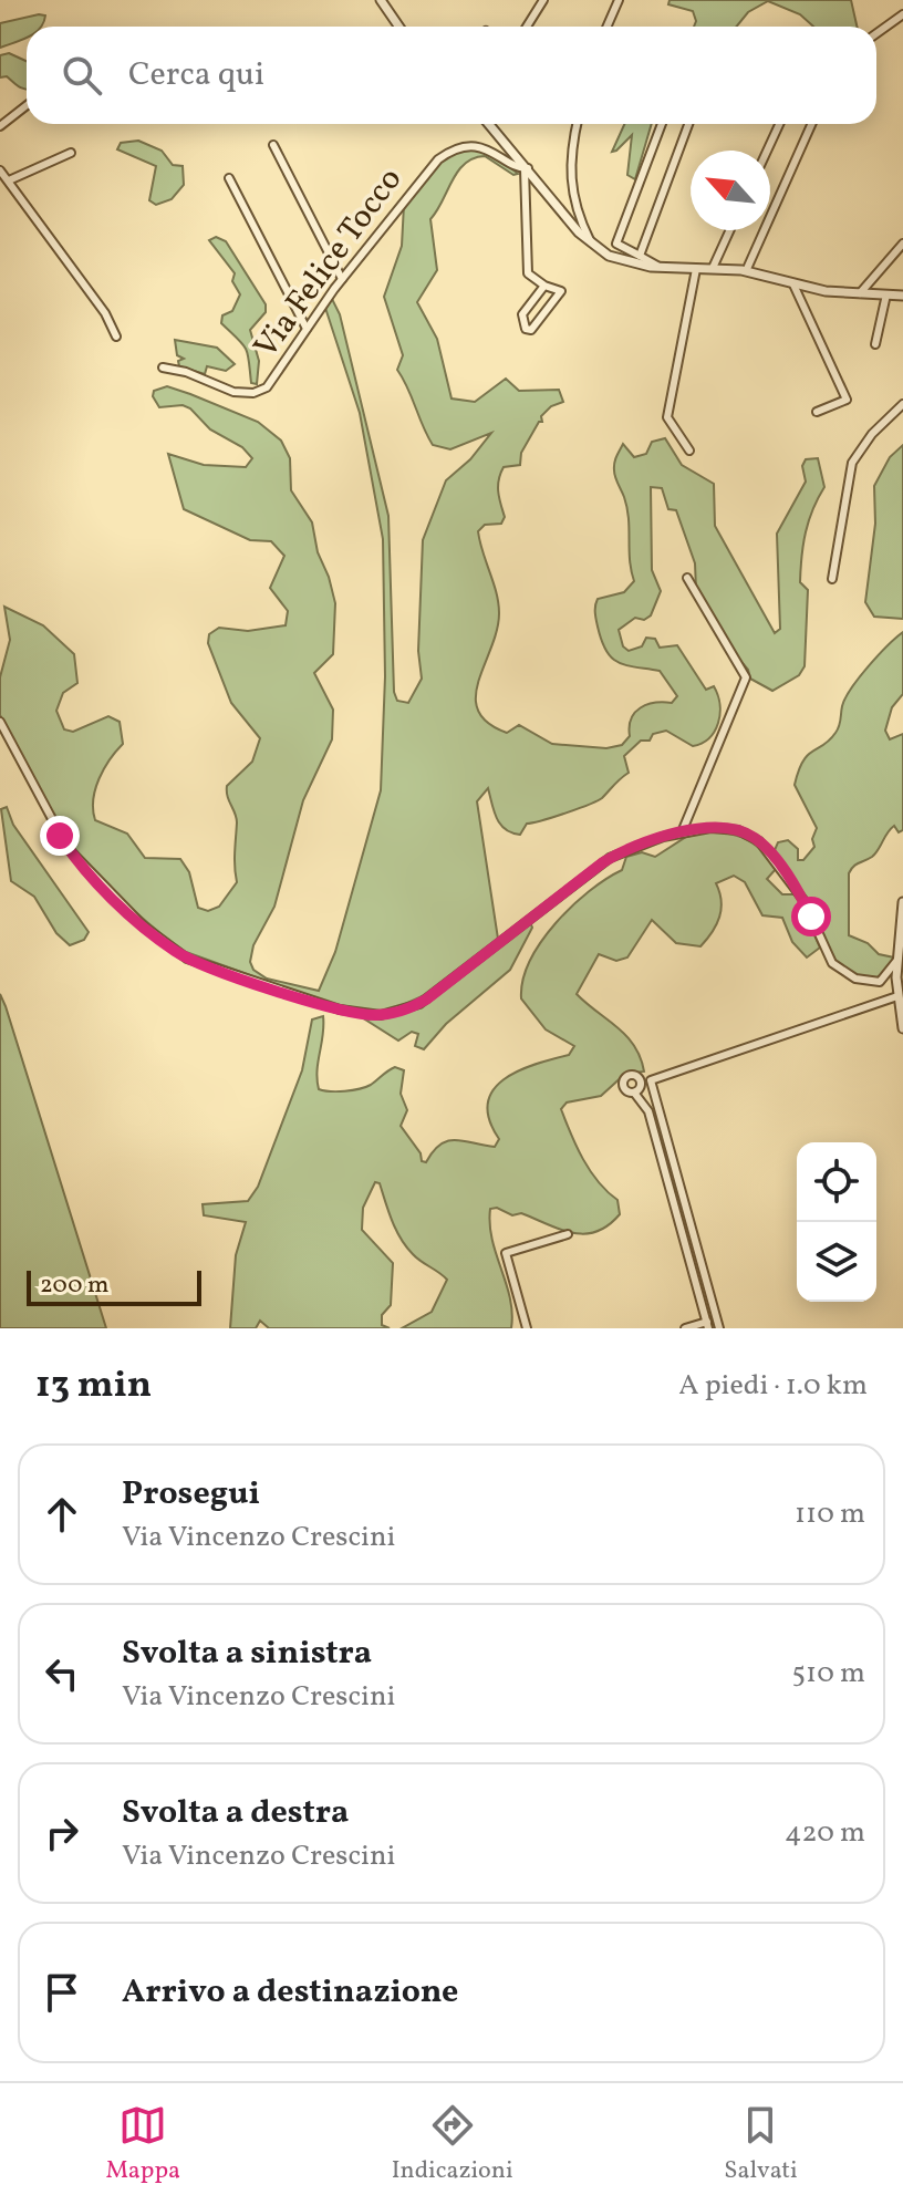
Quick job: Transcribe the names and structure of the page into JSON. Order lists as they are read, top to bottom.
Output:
{
  "streets": {
    "street": ["Via Felice Tocco"]
  },
  "scale_bar": "200 m",
  "north": "top left",
  "page": {
    "search": "Cerca qui",
    "scale": "200 m",
    "heading": ["13 min", "A piedi · 1.0 km"],
    "list": [
      ["Prosegui", "Via Vincenzo Crescini", "110 m"],
      ["Svolta a sinistra", "Via Vincenzo Crescini", "510 m"],
      ["Svolta a destra", "Via Vincenzo Crescini", "420 m"],
      "Arrivo a destinazione"
    ],
    "nav": ["Mappa", "Indicazioni", "Salvati"]
  }
}
